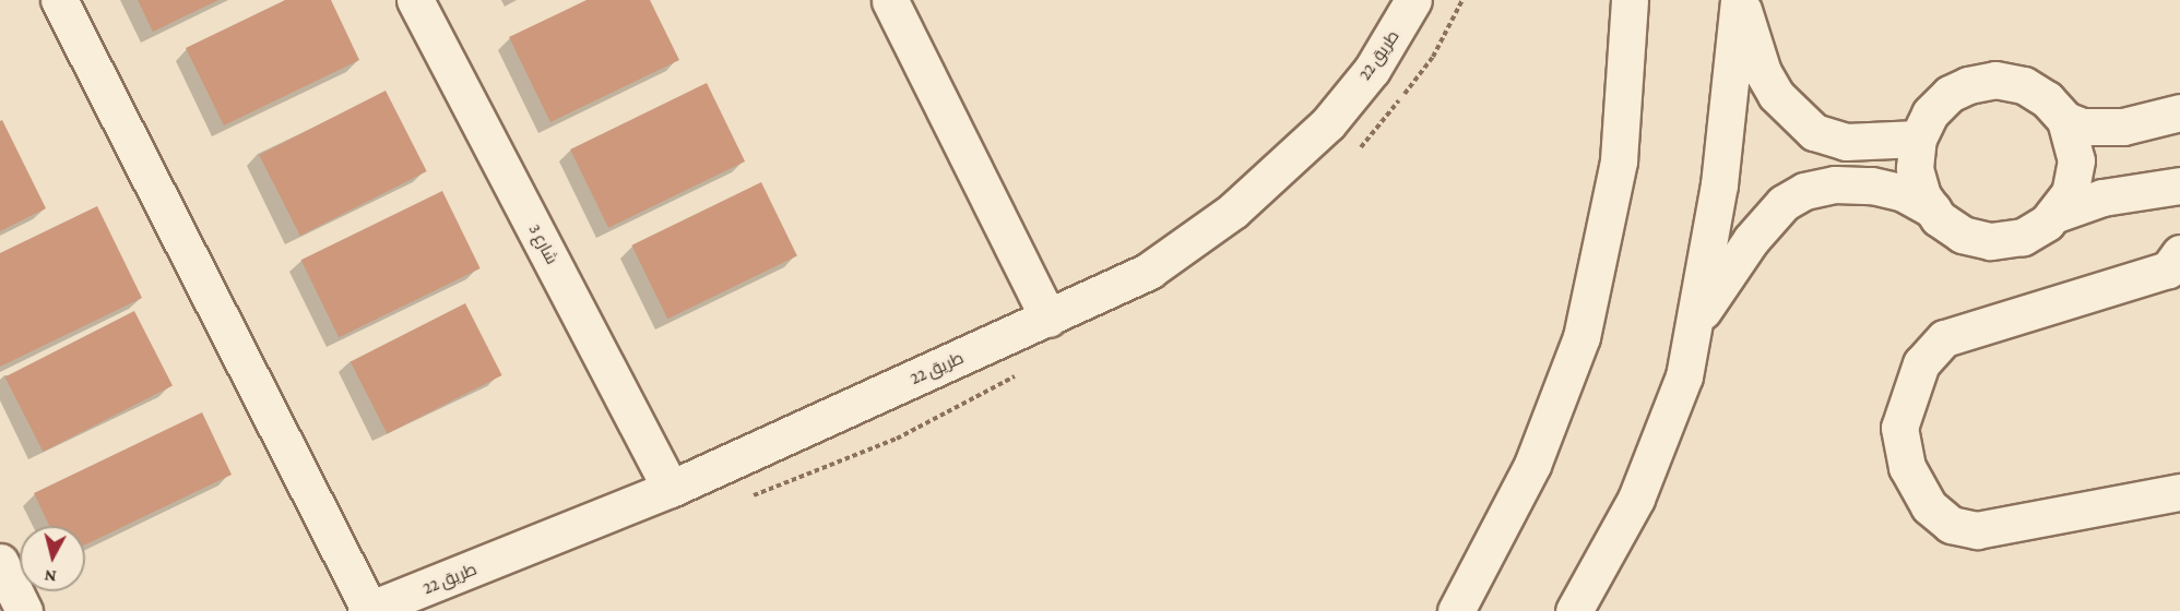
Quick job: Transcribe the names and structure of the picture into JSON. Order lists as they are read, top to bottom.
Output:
{
  "streets": {
    "street": ["طريق 22", "شارع 3"]
  },
  "crossings": [
    ["طريق 22", "شارع 3"]
  ],
  "north": "bottom"
}
